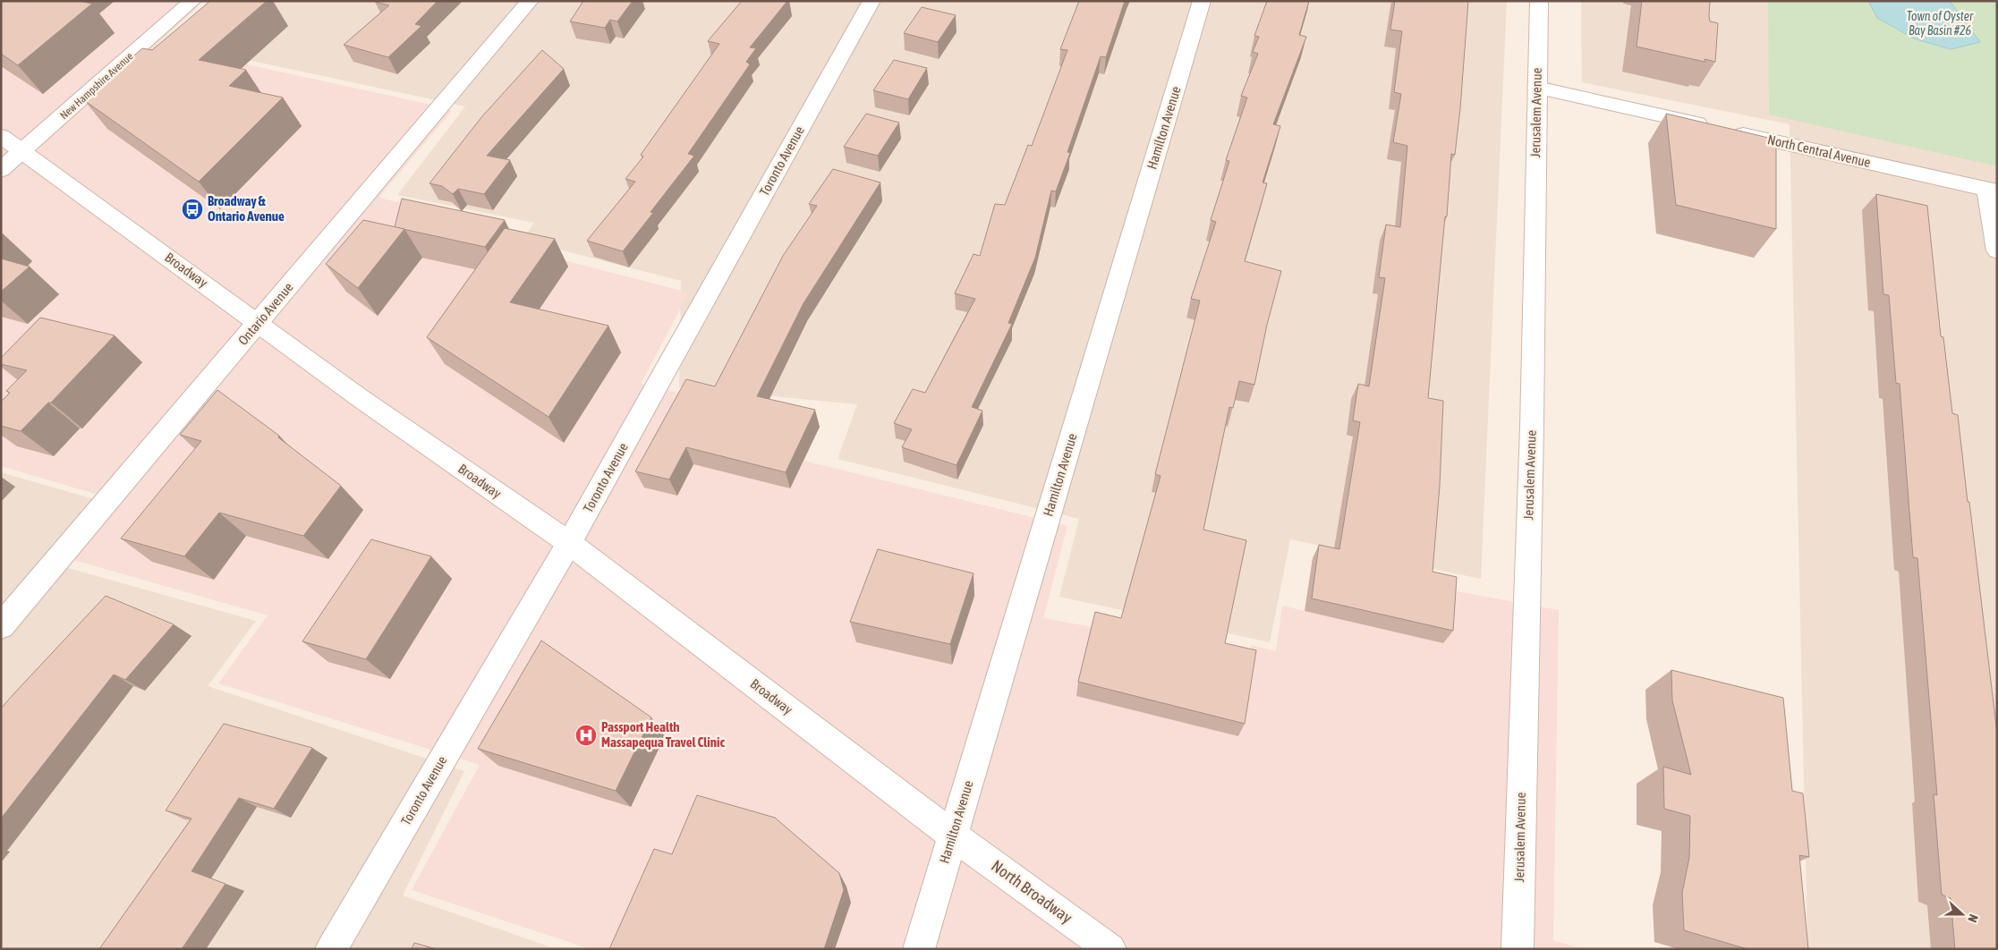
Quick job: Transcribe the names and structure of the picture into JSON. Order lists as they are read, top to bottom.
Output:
{
  "streets": {
    "street": [
      "New Hampshire Avenue",
      "Jerusalem Avenue",
      "Hamilton Avenue",
      "North Central Avenue",
      "Toronto Avenue",
      "Broadway",
      "Ontario Avenue",
      "North Broadway"
    ]
  },
  "crossings": [
    ["New Hampshire Avenue", "Broadway"],
    ["Jerusalem Avenue", "North Central Avenue"],
    ["Hamilton Avenue", "Broadway"],
    ["Hamilton Avenue", "North Broadway"],
    ["Toronto Avenue", "Broadway"],
    ["Broadway", "Ontario Avenue"],
    ["Broadway", "North Broadway"]
  ],
  "water": ["Town of Oyster Bay Basin #26"],
  "places": {
    "bus stop": ["Broadway & Ontario Avenue"],
    "hospital": ["Passport Health Massapequa Travel Clinic"]
  },
  "north": "right"
}
